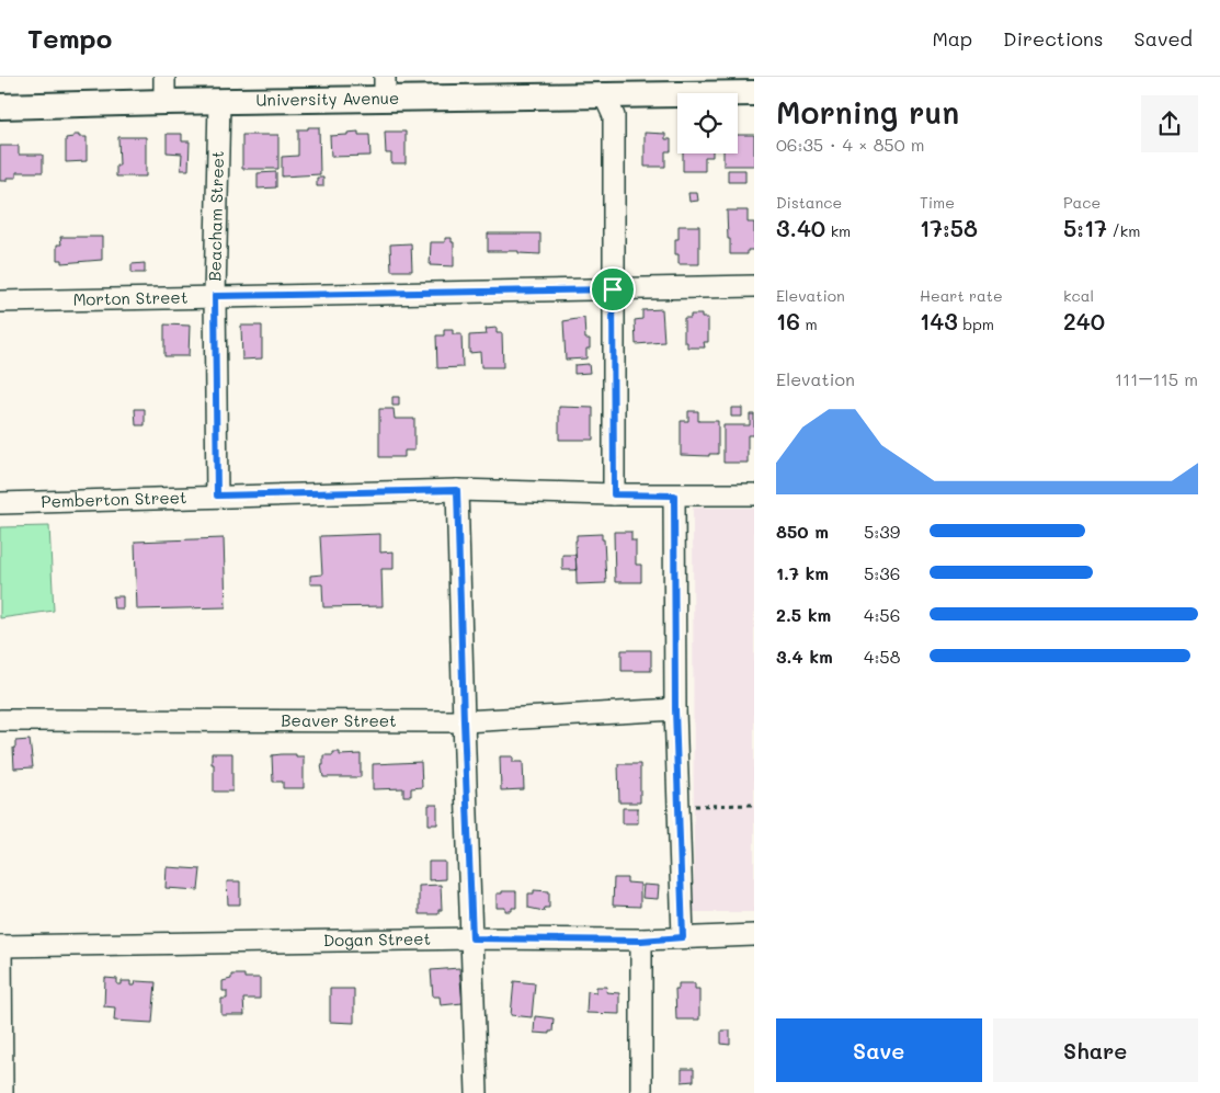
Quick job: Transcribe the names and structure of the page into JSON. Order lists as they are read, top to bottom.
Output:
{
  "streets": {
    "street": [
      "University Avenue",
      "Beacham Street",
      "Morton Street",
      "Pemberton Street",
      "Beaver Street",
      "Dogan Street"
    ]
  },
  "crossings": [
    ["University Avenue", "Beacham Street"],
    ["Beacham Street", "Morton Street"],
    ["Beacham Street", "Pemberton Street"]
  ],
  "page": {
    "header": "Tempo",
    "nav": ["Map", "Directions", "Saved"],
    "heading": ["Morning run", "06:35 · 4 × 850 m"],
    "stats": [
      ["Distance", "3.40 km"],
      ["Time", "17:58"],
      ["Pace", "5:17 /km"],
      ["Elevation", "16 m"],
      ["Heart rate", "143 bpm"],
      ["kcal", "240"]
    ],
    "chart": ["Elevation", "111–115 m"],
    "list": [
      {
        "name": "850 m",
        "note": "5:39"
      },
      {
        "name": "1.7 km",
        "note": "5:36"
      },
      {
        "name": "2.5 km",
        "note": "4:56"
      },
      {
        "name": "3.4 km",
        "note": "4:58"
      }
    ],
    "buttons": ["Save", "Share"]
  }
}
